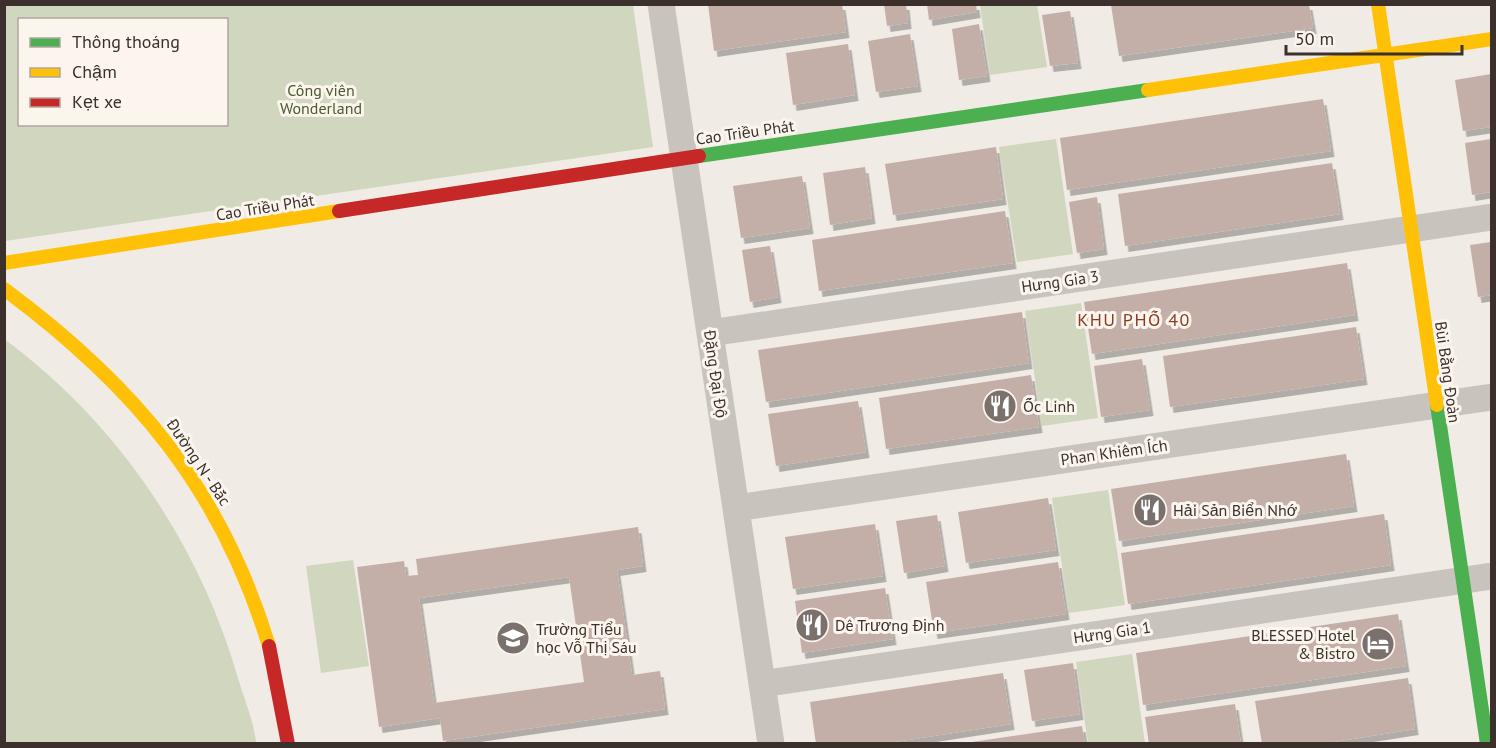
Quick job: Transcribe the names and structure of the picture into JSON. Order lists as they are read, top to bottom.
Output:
{
  "streets": {
    "street": [
      "Cao Triều Phát",
      "Hưng Gia 3",
      "Bùi Bằng Đoàn",
      "Đặng Đại Độ",
      "Phan Khiêm Ích",
      "Đường N - Bắc",
      "Hưng Gia 1"
    ]
  },
  "crossings": [
    ["Cao Triều Phát", "Bùi Bằng Đoàn"],
    ["Cao Triều Phát", "Đặng Đại Độ"],
    ["Hưng Gia 3", "Bùi Bằng Đoàn"],
    ["Hưng Gia 3", "Đặng Đại Độ"],
    ["Bùi Bằng Đoàn", "Phan Khiêm Ích"],
    ["Bùi Bằng Đoàn", "Hưng Gia 1"],
    ["Đặng Đại Độ", "Phan Khiêm Ích"],
    ["Đặng Đại Độ", "Hưng Gia 1"]
  ],
  "districts": ["KHU PHỐ 40"],
  "parks": ["Công viên Wonderland"],
  "places": {
    "restaurant": ["Ốc Linh", "Hải Sản Biển Nhớ", "Dê Trương Định"],
    "school or university": ["Trường Tiểu học Vỗ Thị Sáu"],
    "hotel": ["BLESSED Hotel & Bistro"]
  },
  "legend": ["Thông thoáng", "Chậm", "Kẹt xe"],
  "scale_bar": "50 m"
}
